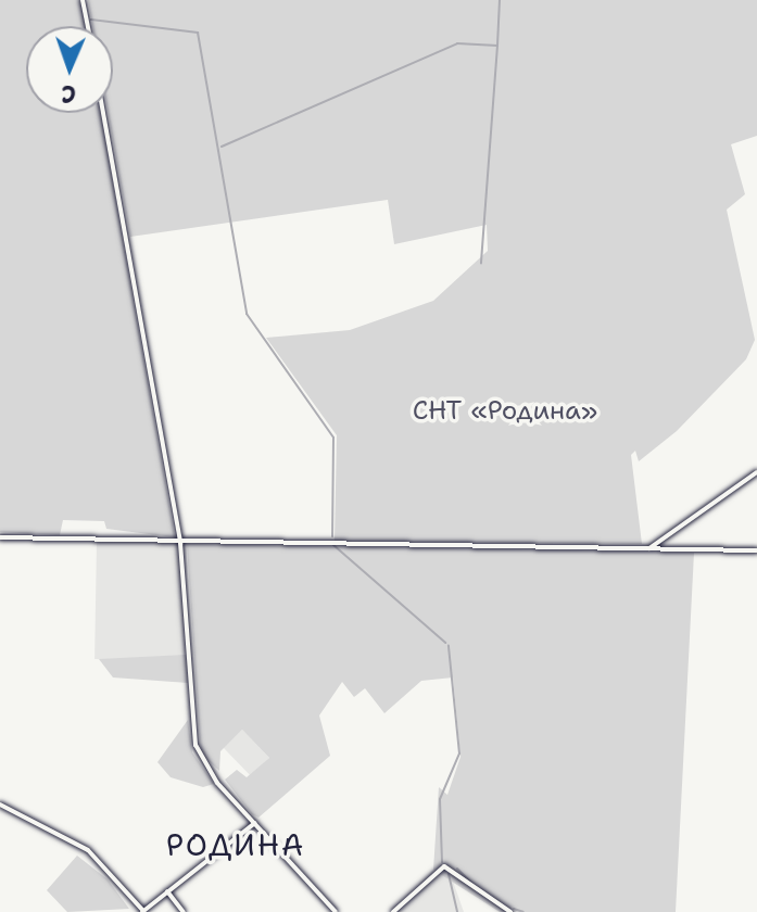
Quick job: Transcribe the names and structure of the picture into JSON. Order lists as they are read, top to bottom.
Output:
{
  "districts": ["РОДИНА"],
  "parks": ["СНТ «Родина»"],
  "north": "bottom"
}
